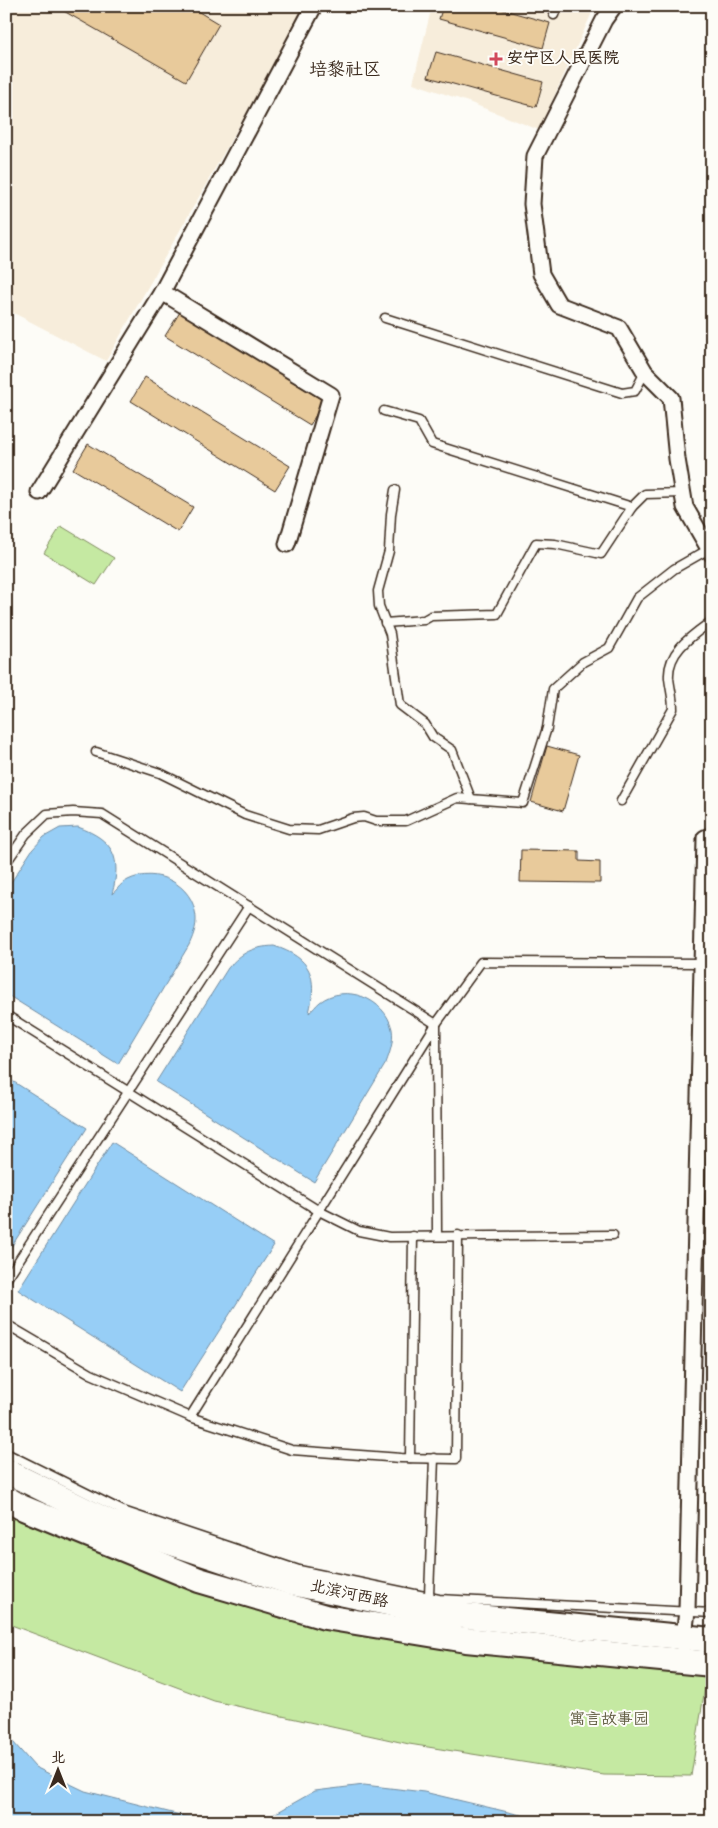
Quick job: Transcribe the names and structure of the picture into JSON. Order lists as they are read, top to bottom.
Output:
{
  "streets": {
    "main road": ["北滨河西路"]
  },
  "districts": ["培黎社区"],
  "parks": ["寓言故事园"],
  "places": {
    "health": ["安宁区人民医院"]
  },
  "north": "top"
}
